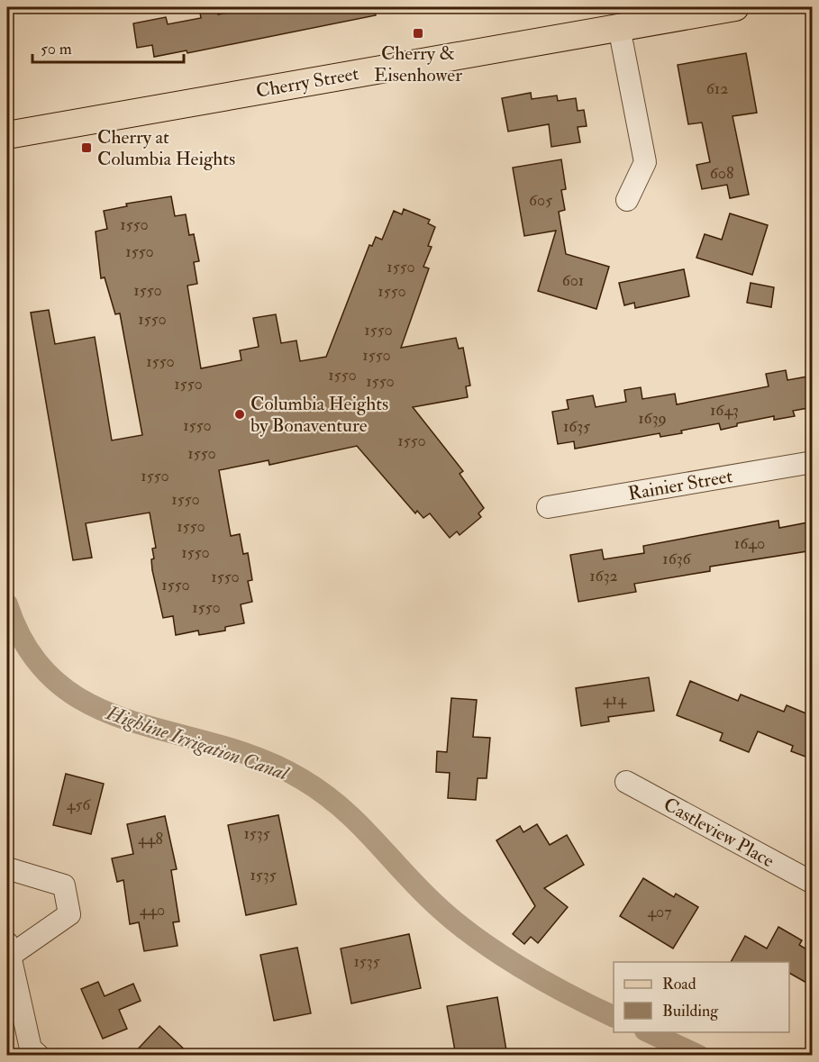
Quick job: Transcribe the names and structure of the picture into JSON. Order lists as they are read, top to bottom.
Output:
{
  "streets": {
    "main road": ["Cherry Street"],
    "street": ["Rainier Street", "Castleview Place"]
  },
  "water": ["Highline Irrigation Canal"],
  "places": {
    "transit": ["Cherry & Eisenhower", "Cherry at Columbia Heights"],
    "other": ["Columbia Heights by Bonaventure"]
  },
  "house_numbers": [
    "612",
    "608",
    "605",
    "1550",
    "1550",
    "1550",
    "601",
    "1550",
    "1550",
    "1550",
    "1550",
    "1550",
    "1550",
    "1550",
    "1550",
    "1550",
    "1643",
    "1639",
    "1550",
    "1635",
    "1550",
    "1550",
    "1550",
    "1550",
    "1550",
    "1640",
    "1550",
    "1636",
    "1632",
    "1550",
    "1550",
    "1550",
    "414",
    "456",
    "1535",
    "448",
    "1535",
    "440",
    "407",
    "1535"
  ],
  "legend": ["Road", "Building"],
  "scale_bar": "50 m"
}
